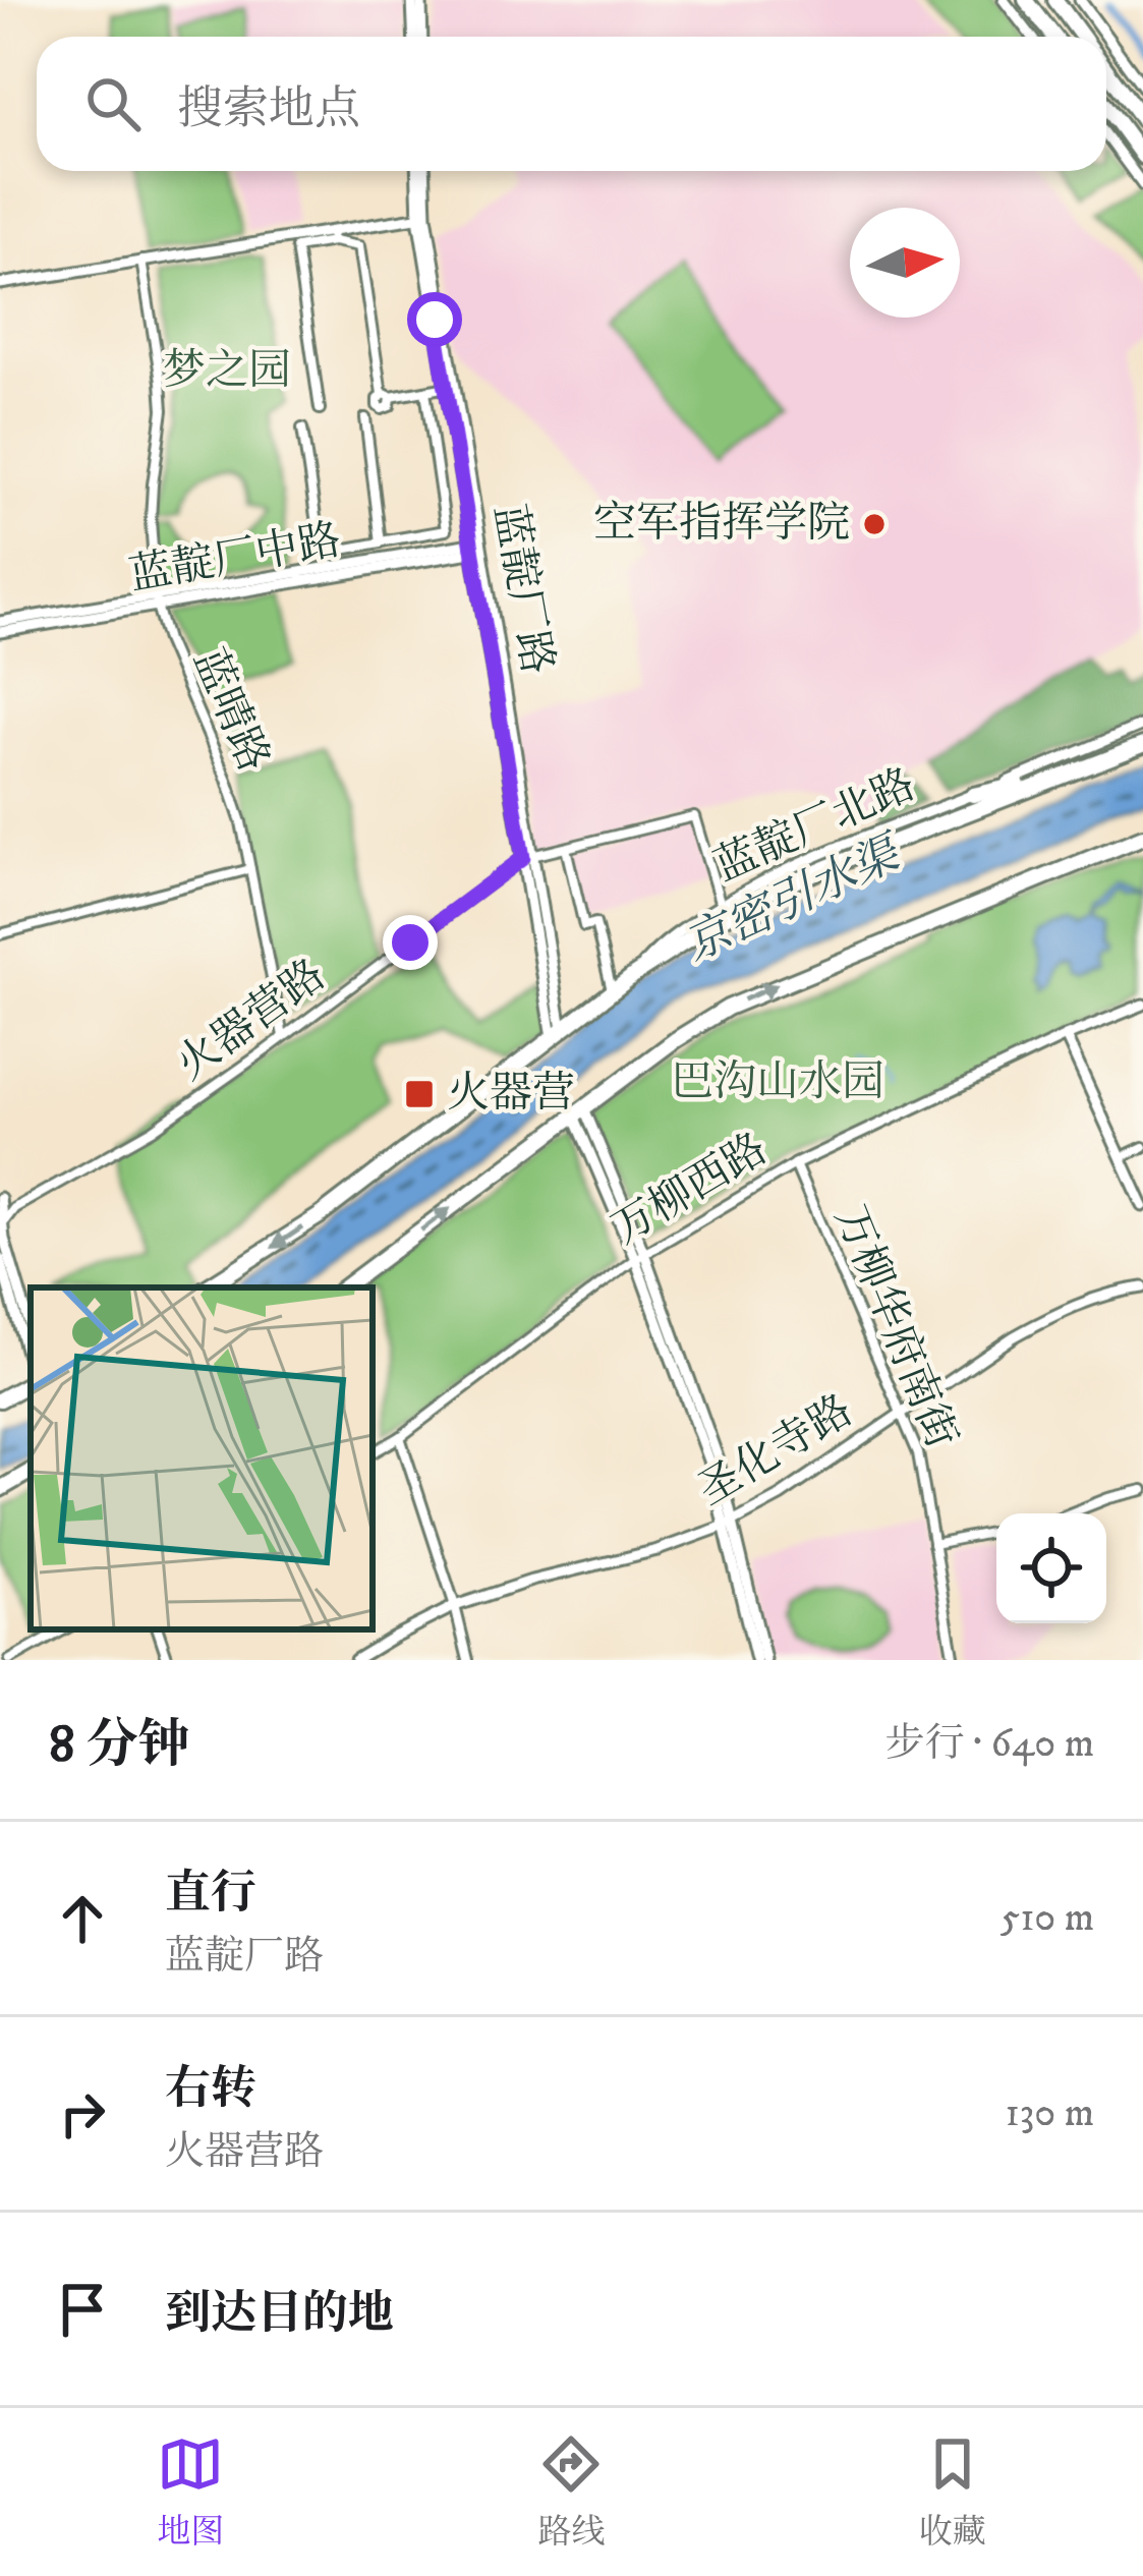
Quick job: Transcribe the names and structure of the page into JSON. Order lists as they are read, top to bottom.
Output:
{
  "streets": {
    "highway": ["蓝靛厂北路"],
    "street": [
      "蓝靛厂中路",
      "蓝靛厂路",
      "蓝晴路",
      "火器营路",
      "万柳西路",
      "万柳华府南街",
      "圣化寺路"
    ]
  },
  "crossings": [
    ["蓝靛厂中路", "蓝靛厂路"],
    ["蓝靛厂中路", "蓝晴路"],
    ["蓝靛厂路", "蓝靛厂北路"],
    ["蓝靛厂路", "火器营路"],
    ["蓝晴路", "火器营路"],
    ["万柳西路", "万柳华府南街"],
    ["万柳华府南街", "圣化寺路"]
  ],
  "water": ["京密引水渠"],
  "parks": ["梦之园", "巴沟山水园"],
  "places": {
    "other": ["空军指挥学院"],
    "transit": ["火器营"]
  },
  "north": "right",
  "page": {
    "search": "搜索地点",
    "heading": ["8 分钟", "步行 · 640 m"],
    "list": [
      ["直行", "蓝靛厂路", "510 m"],
      ["右转", "火器营路", "130 m"],
      "到达目的地"
    ],
    "nav": ["地图", "路线", "收藏"]
  }
}
